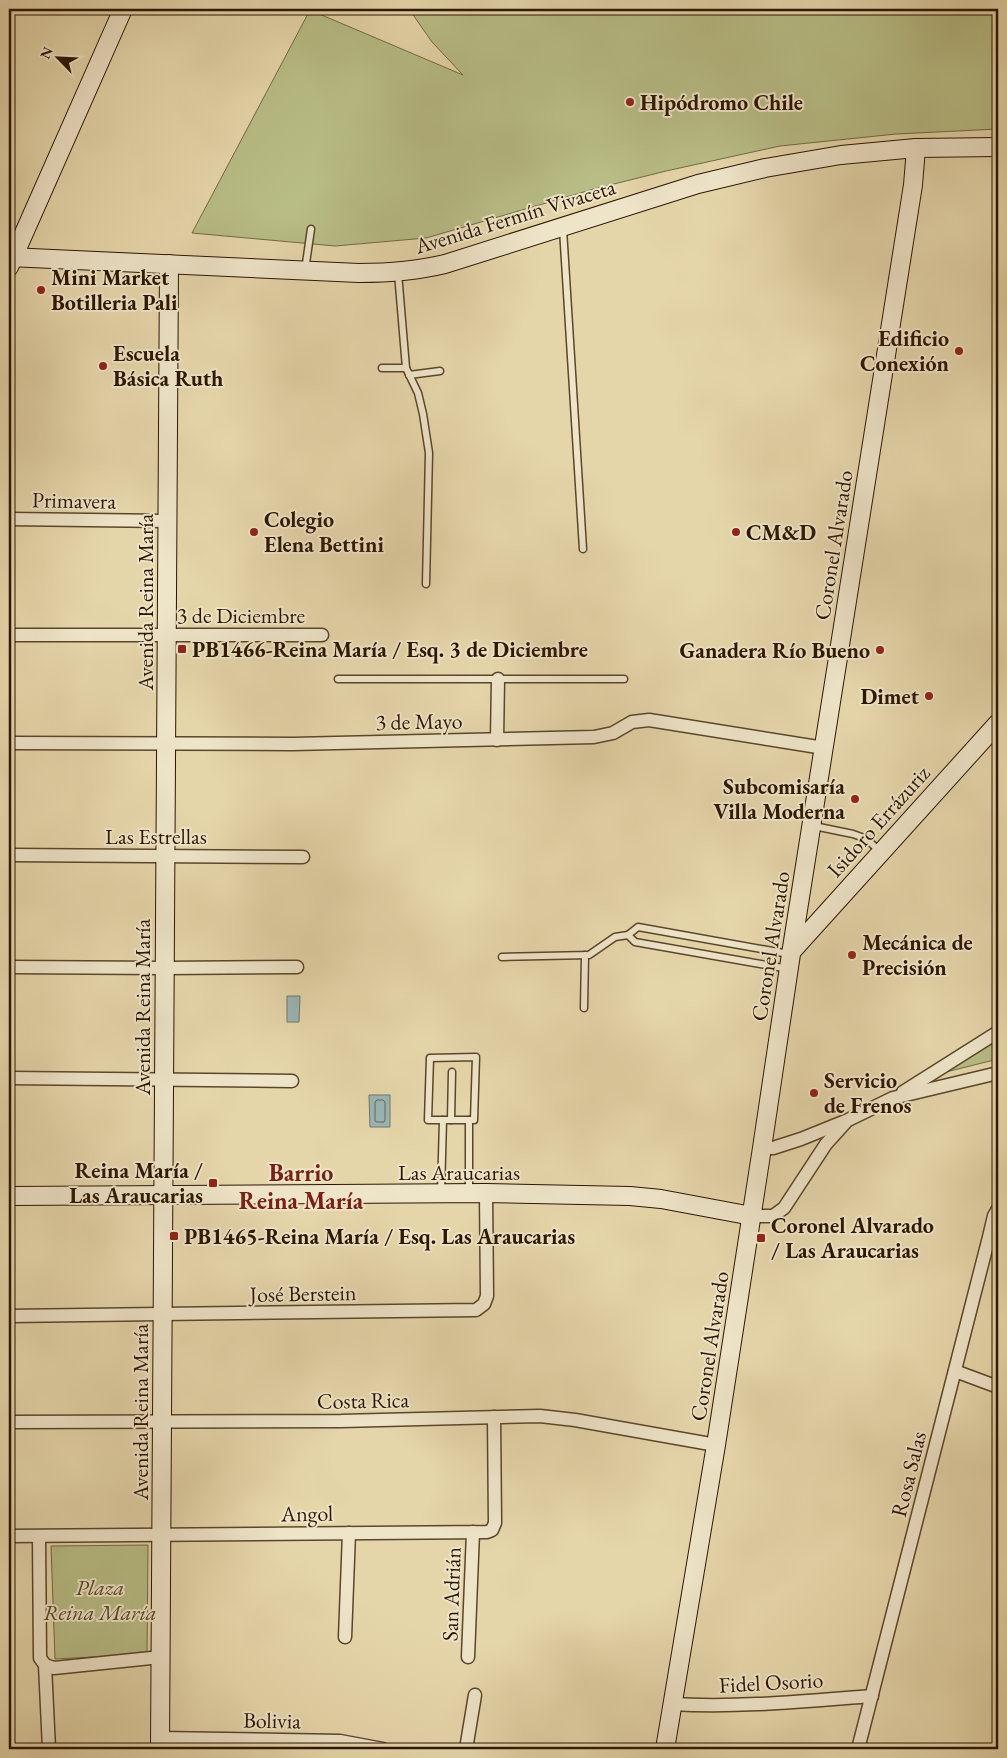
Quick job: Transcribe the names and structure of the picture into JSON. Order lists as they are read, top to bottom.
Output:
{
  "streets": {
    "street": [
      "Avenida Fermín Vivaceta",
      "Primavera",
      "Coronel Alvarado",
      "Avenida Reina María",
      "3 de Diciembre",
      "3 de Mayo",
      "Isidoro Errázuriz",
      "Las Estrellas",
      "Las Araucarias",
      "José Berstein",
      "Costa Rica",
      "Rosa Salas",
      "Angol",
      "San Adrián",
      "Fidel Osorio",
      "Bolivia"
    ]
  },
  "crossings": [
    ["Avenida Fermín Vivaceta", "Coronel Alvarado"],
    ["Avenida Fermín Vivaceta", "Avenida Reina María"],
    ["Primavera", "Avenida Reina María"],
    ["Coronel Alvarado", "3 de Mayo"],
    ["Coronel Alvarado", "Isidoro Errázuriz"],
    ["Coronel Alvarado", "Las Araucarias"],
    ["Coronel Alvarado", "Costa Rica"],
    ["Coronel Alvarado", "Fidel Osorio"],
    ["Avenida Reina María", "3 de Diciembre"],
    ["Avenida Reina María", "3 de Mayo"],
    ["Avenida Reina María", "Las Estrellas"],
    ["Avenida Reina María", "Las Araucarias"],
    ["Avenida Reina María", "José Berstein"],
    ["Avenida Reina María", "Costa Rica"],
    ["Avenida Reina María", "Angol"],
    ["Avenida Reina María", "Bolivia"],
    ["Las Araucarias", "José Berstein"],
    ["Costa Rica", "Angol"],
    ["Rosa Salas", "Fidel Osorio"],
    ["Angol", "San Adrián"]
  ],
  "districts": ["Barrio Reina María"],
  "parks": ["Plaza Reina María"],
  "places": {
    "other": [
      "Hipódromo Chile",
      "Mini Market Botilleria Pali",
      "Edificio Conexión",
      "Escuela Básica Ruth",
      "Colegio Elena Bettini",
      "CM&D",
      "Ganadera Río Bueno",
      "Dimet",
      "Subcomisaría Villa Moderna",
      "Mecánica de Precisión",
      "Servicio de Frenos"
    ],
    "transit": [
      "PB1466-Reina María / Esq. 3 de Diciembre",
      "Reina María / Las Araucarias",
      "PB1465-Reina María / Esq. Las Araucarias",
      "Coronel Alvarado / Las Araucarias"
    ]
  },
  "north": "top left"
}
